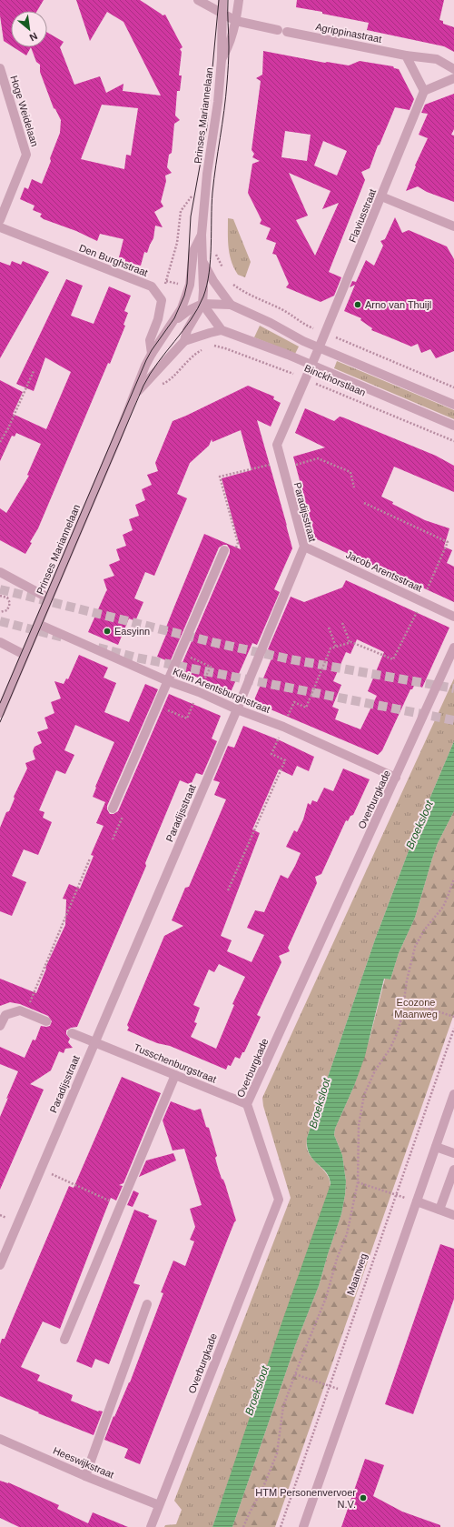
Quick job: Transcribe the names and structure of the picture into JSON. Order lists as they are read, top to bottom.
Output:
{
  "streets": {
    "street": [
      "Agrippinastraat",
      "Hoge Weidelaan",
      "Prinses Mariannelaan",
      "Flaviusstraat",
      "Den Burghstraat",
      "Binckhorstlaan",
      "Paradijsstraat",
      "Jacob Arentsstraat",
      "Klein Arentsburghstraat",
      "Overburgkade",
      "Tusschenburgstraat",
      "Heeswijkstraat"
    ],
    "path": ["Maanweg"]
  },
  "crossings": [
    ["Agrippinastraat", "Prinses Mariannelaan"],
    ["Prinses Mariannelaan", "Klein Arentsburghstraat"],
    ["Flaviusstraat", "Binckhorstlaan"],
    ["Binckhorstlaan", "Paradijsstraat"],
    ["Paradijsstraat", "Jacob Arentsstraat"],
    ["Paradijsstraat", "Klein Arentsburghstraat"],
    ["Paradijsstraat", "Tusschenburgstraat"],
    ["Klein Arentsburghstraat", "Overburgkade"],
    ["Overburgkade", "Tusschenburgstraat"],
    ["Overburgkade", "Heeswijkstraat"]
  ],
  "water": ["Broeksloot"],
  "parks": ["Ecozone Maanweg"],
  "places": ["Arno van Thuijl", "Easyinn", "HTM Personenvervoer N.V."],
  "north": "bottom right"
}
